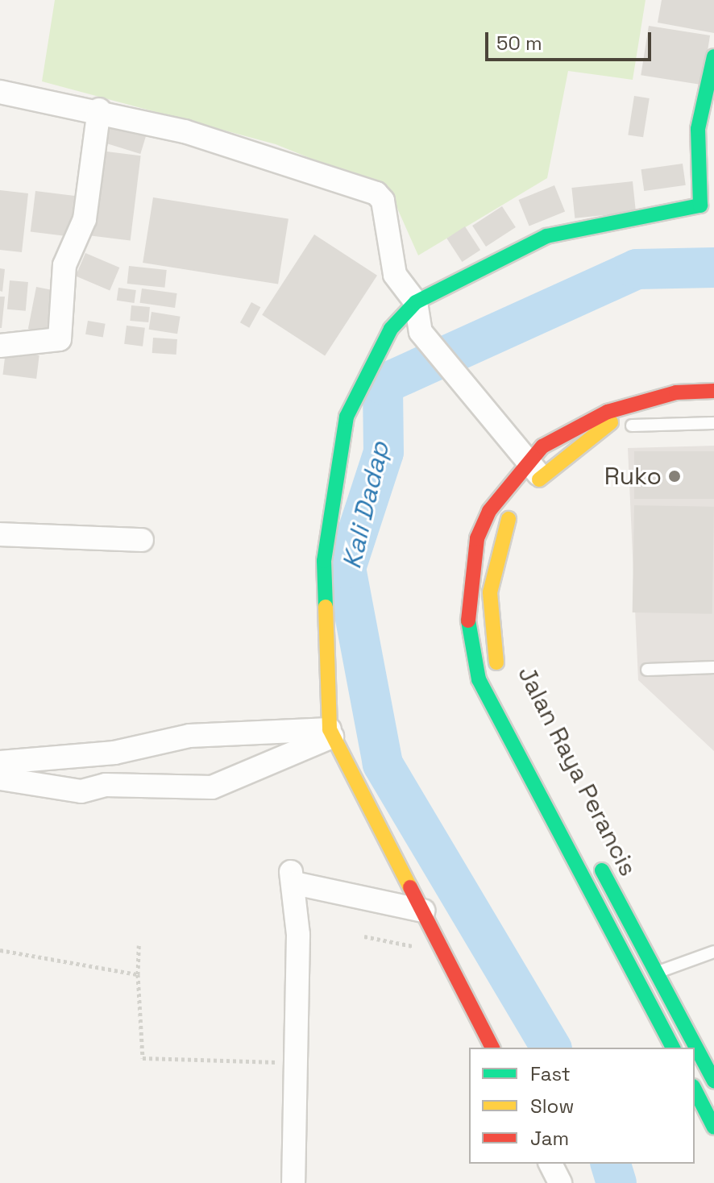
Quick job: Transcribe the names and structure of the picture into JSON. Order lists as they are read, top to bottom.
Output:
{
  "streets": {
    "street": ["Jalan Raya Perancis"]
  },
  "water": ["Kali Dadap"],
  "places": ["Ruko"],
  "legend": ["Fast", "Slow", "Jam"],
  "scale_bar": "50 m"
}
